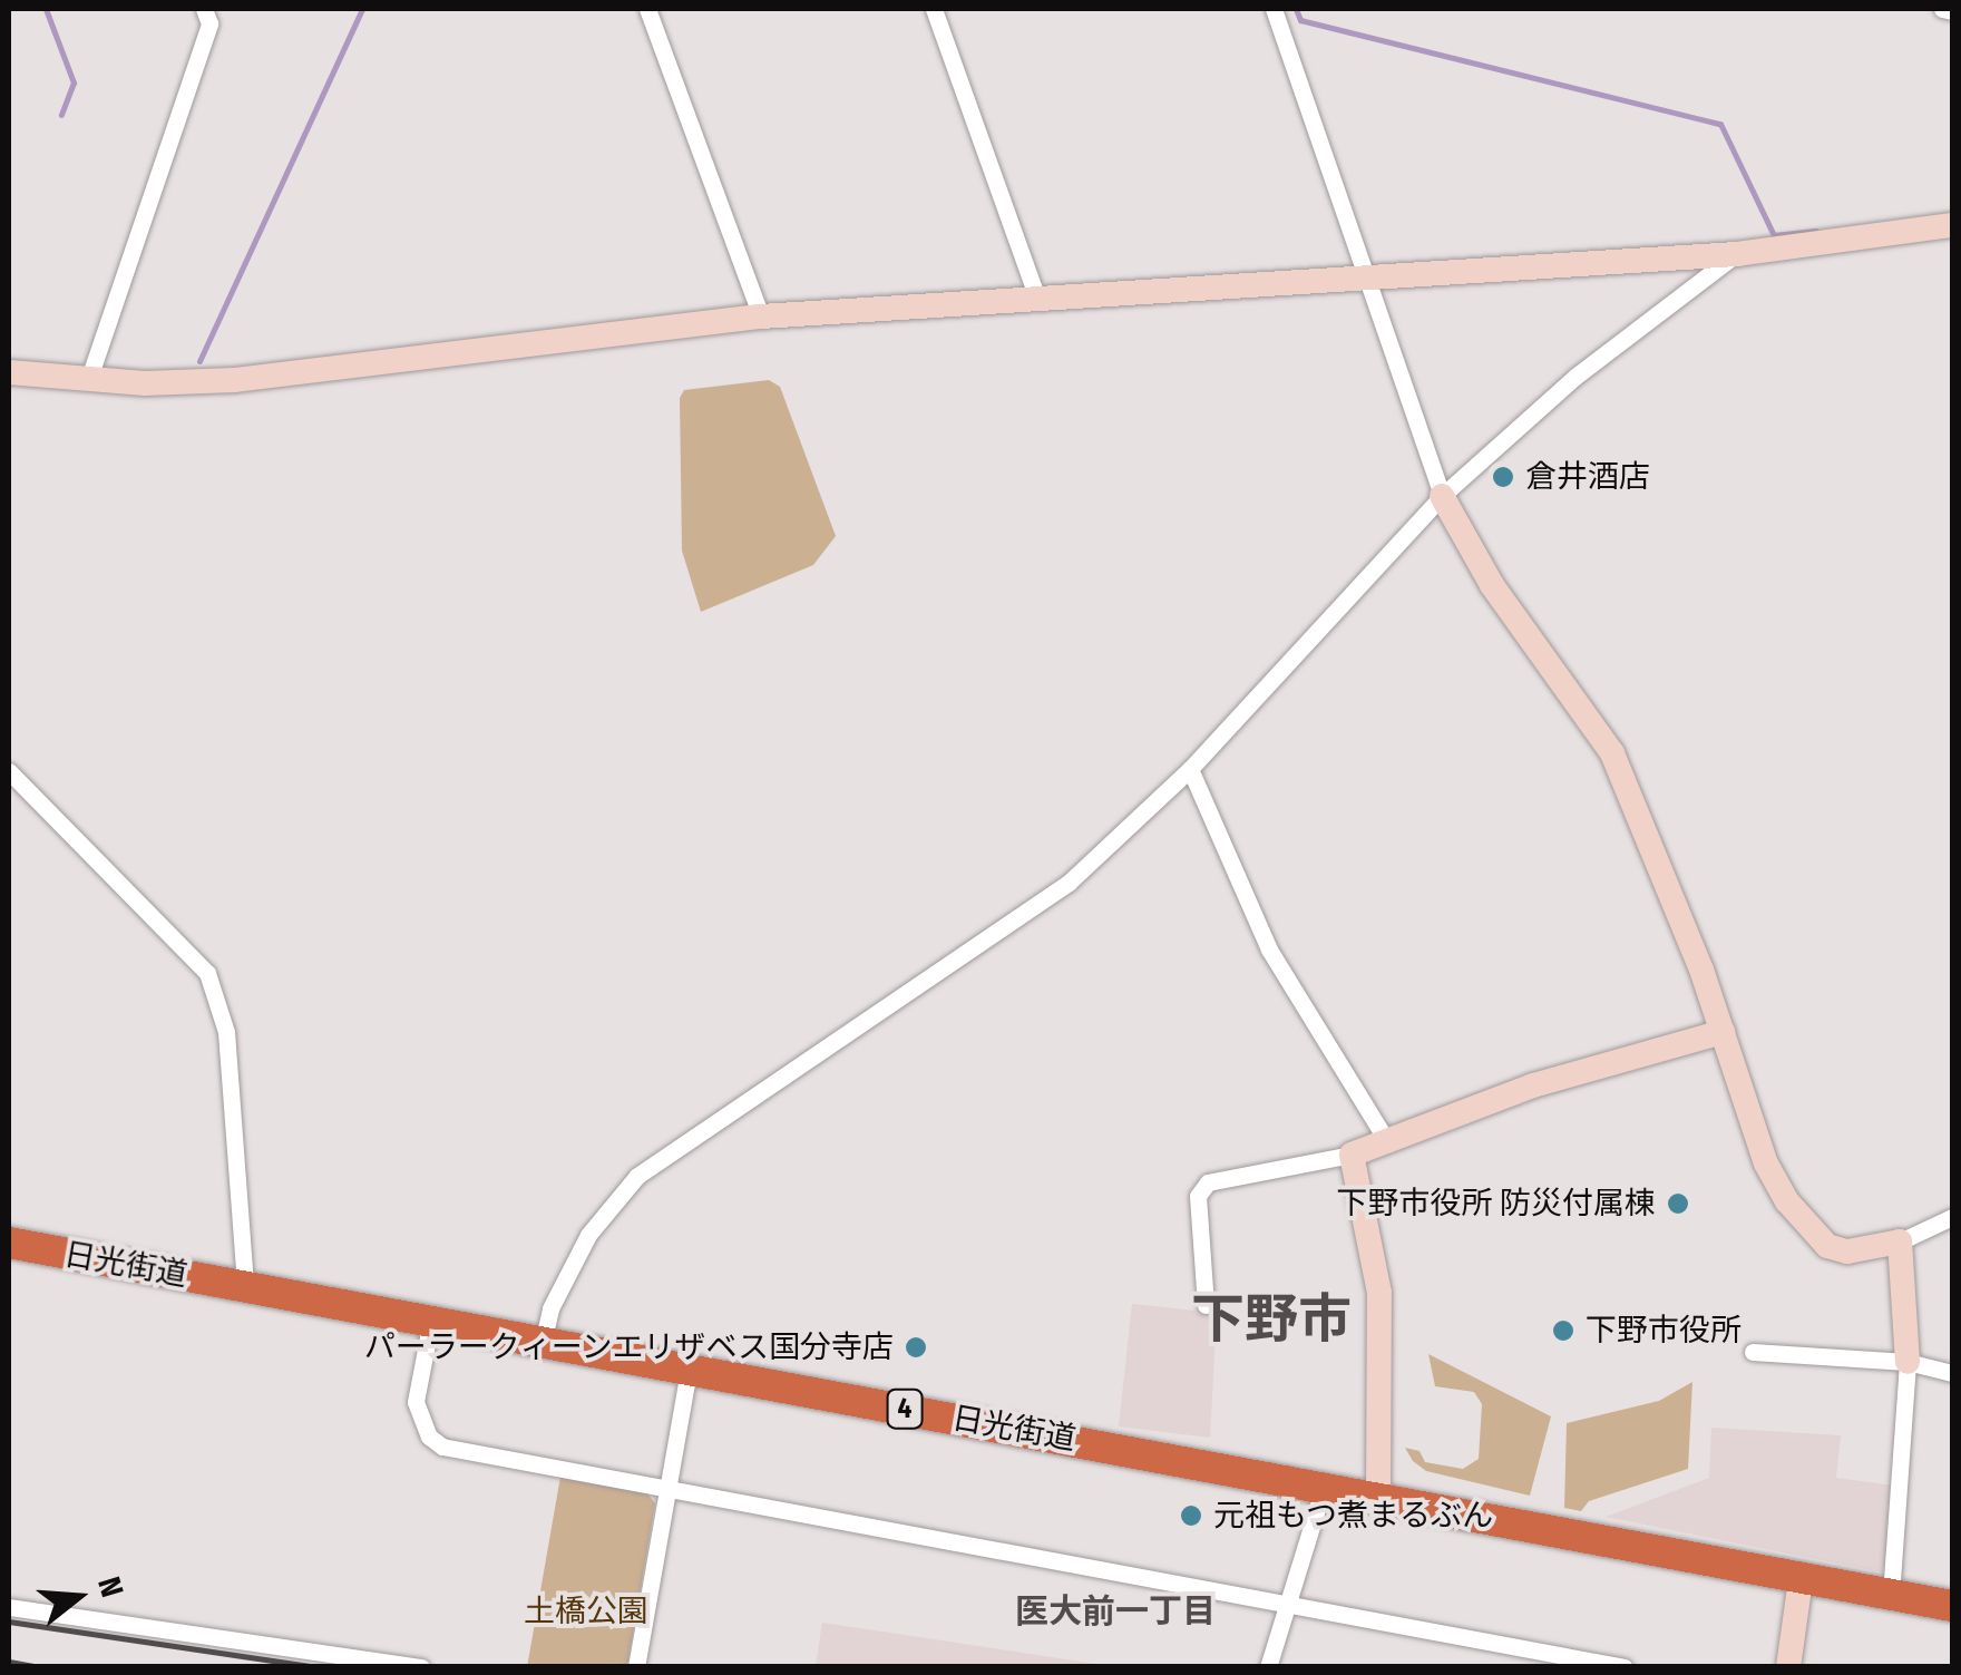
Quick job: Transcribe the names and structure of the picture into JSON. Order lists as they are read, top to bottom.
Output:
{
  "streets": {
    "highway": ["日光街道", "4"]
  },
  "districts": ["下野市", "医大前一丁目"],
  "parks": ["土橋公園"],
  "places": [
    "倉井酒店",
    "下野市役所 防災付属棟",
    "下野市役所",
    "パーラークィーンエリザベス国分寺店",
    "元祖もつ煮まるぶん"
  ],
  "north": "right"
}
